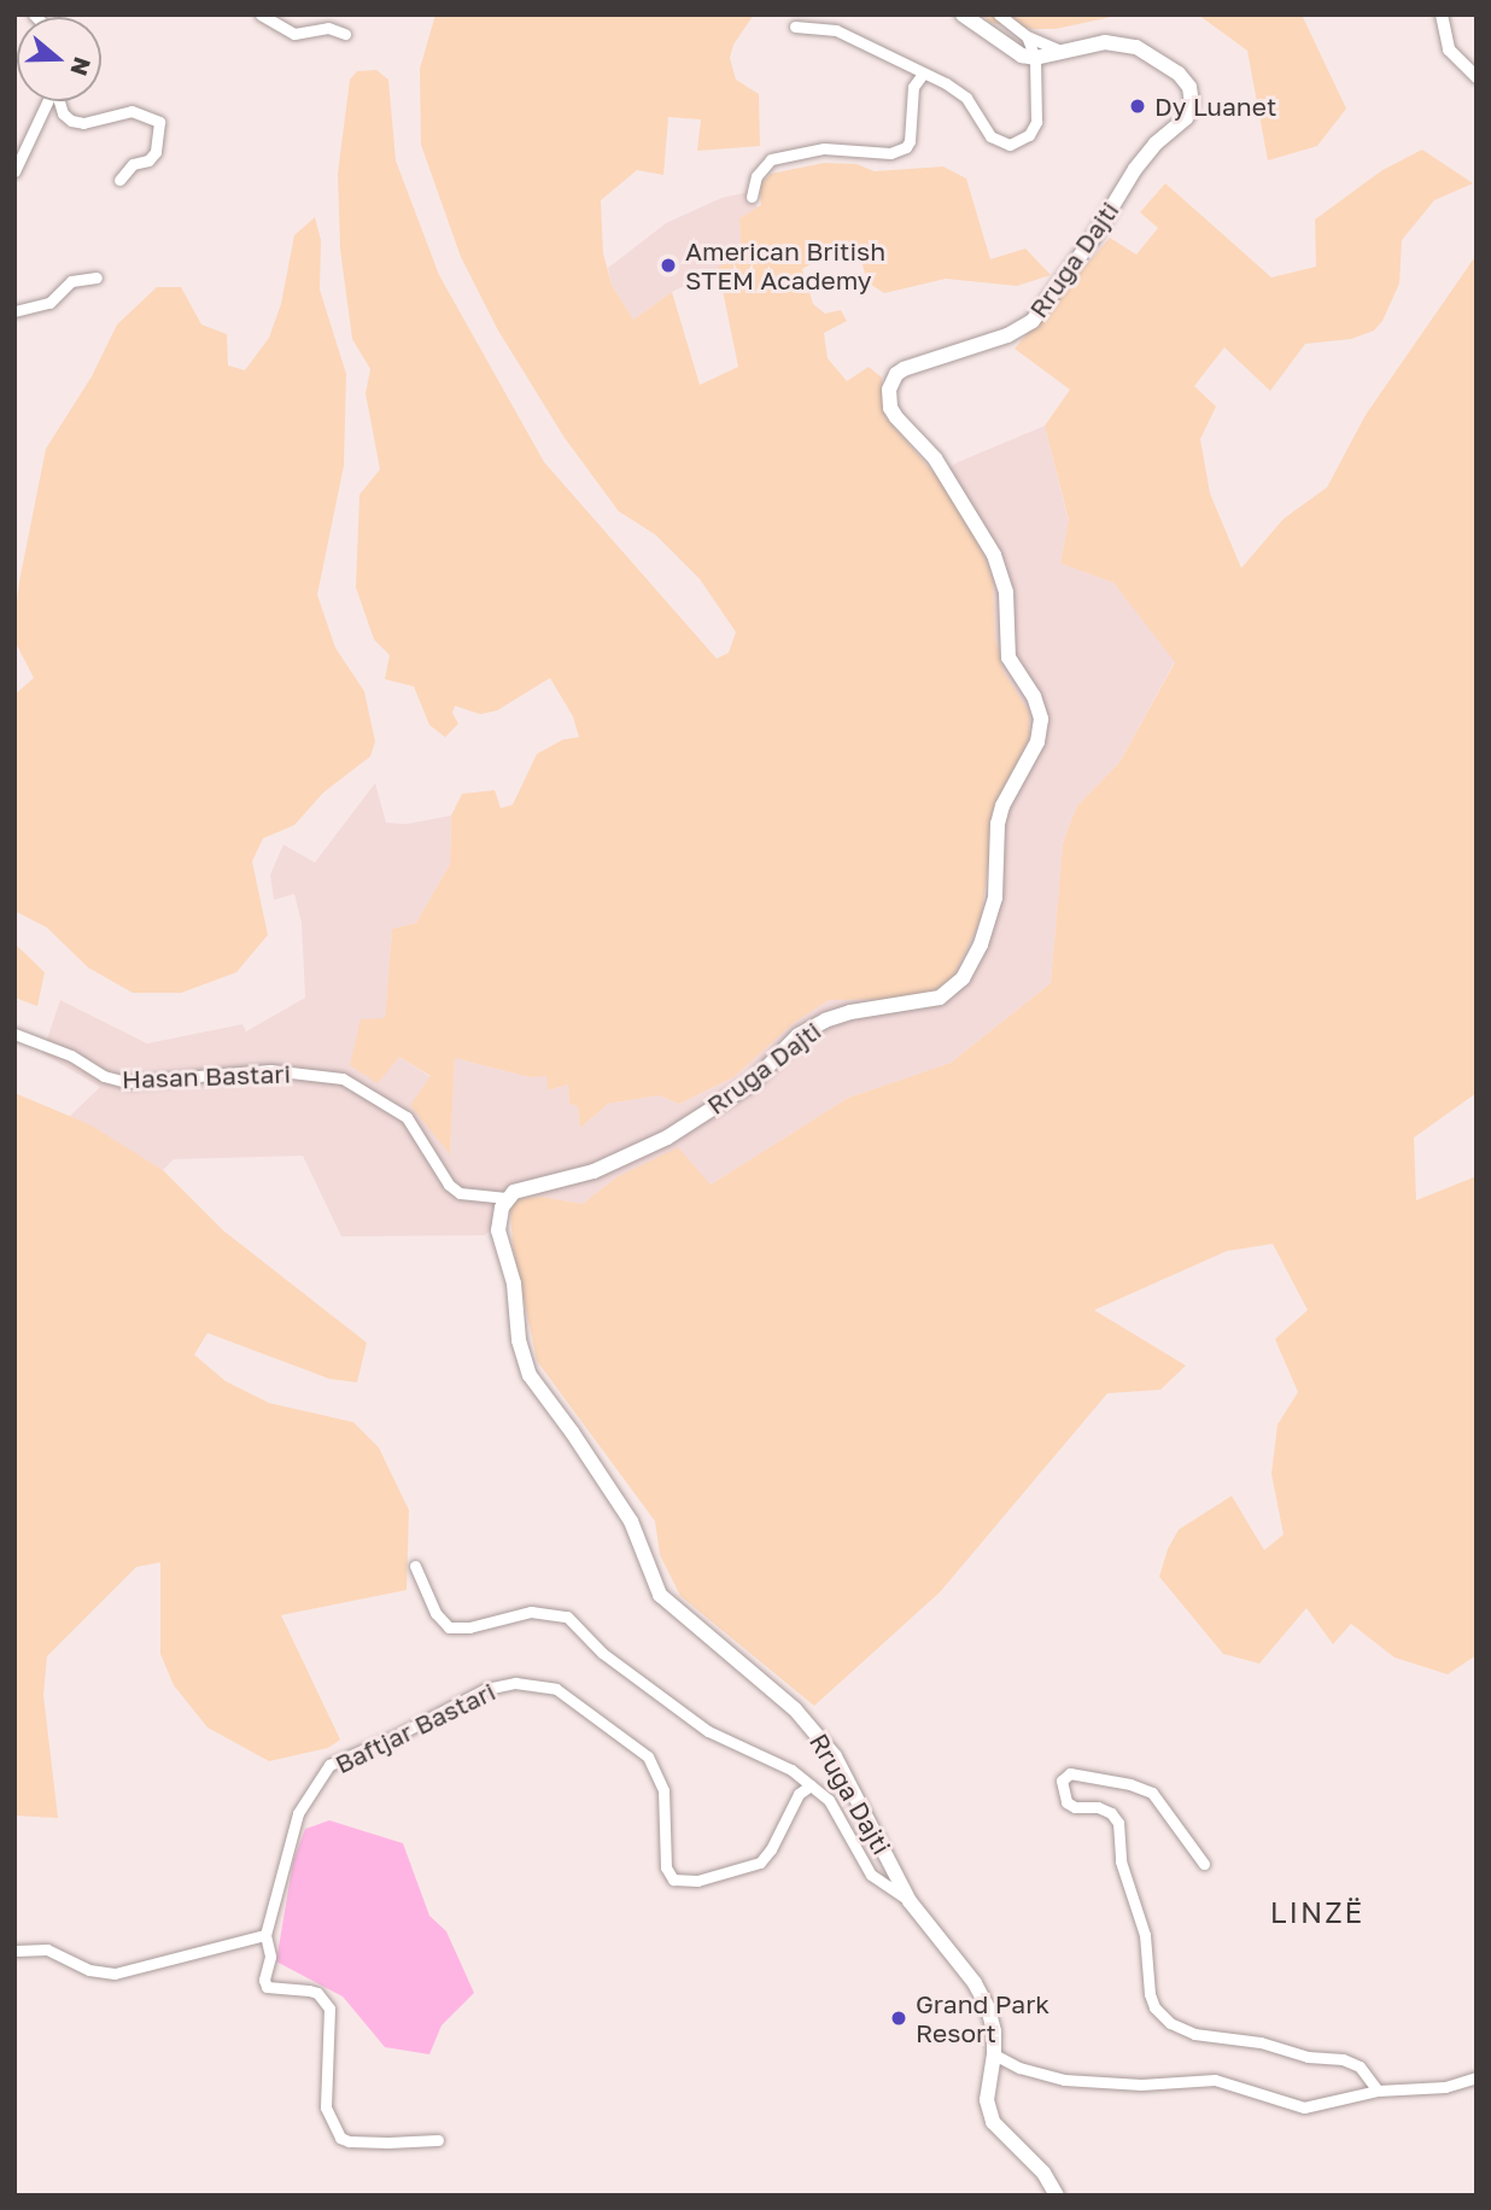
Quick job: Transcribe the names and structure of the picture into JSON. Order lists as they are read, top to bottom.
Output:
{
  "streets": {
    "main road": ["Rruga Dajti"],
    "street": ["Hasan Bastari", "Baftjar Bastari"]
  },
  "crossings": [
    ["Rruga Dajti", "Hasan Bastari"]
  ],
  "districts": ["LINZË"],
  "places": ["Dy Luanet", "American British STEM Academy", "Grand Park Resort"],
  "north": "right"
}
